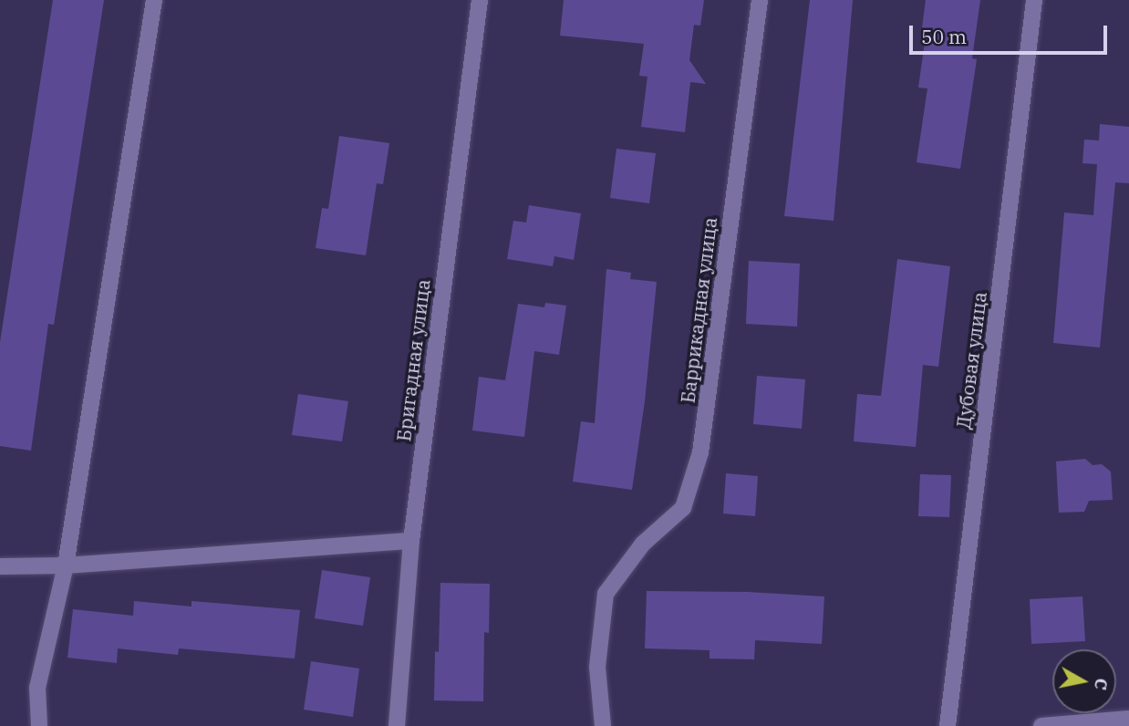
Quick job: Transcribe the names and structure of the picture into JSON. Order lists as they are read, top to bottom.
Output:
{
  "streets": {
    "street": ["Баррикадная улица", "Бригадная улица", "Дубовая улица"]
  },
  "scale_bar": "50 m",
  "north": "right"
}
